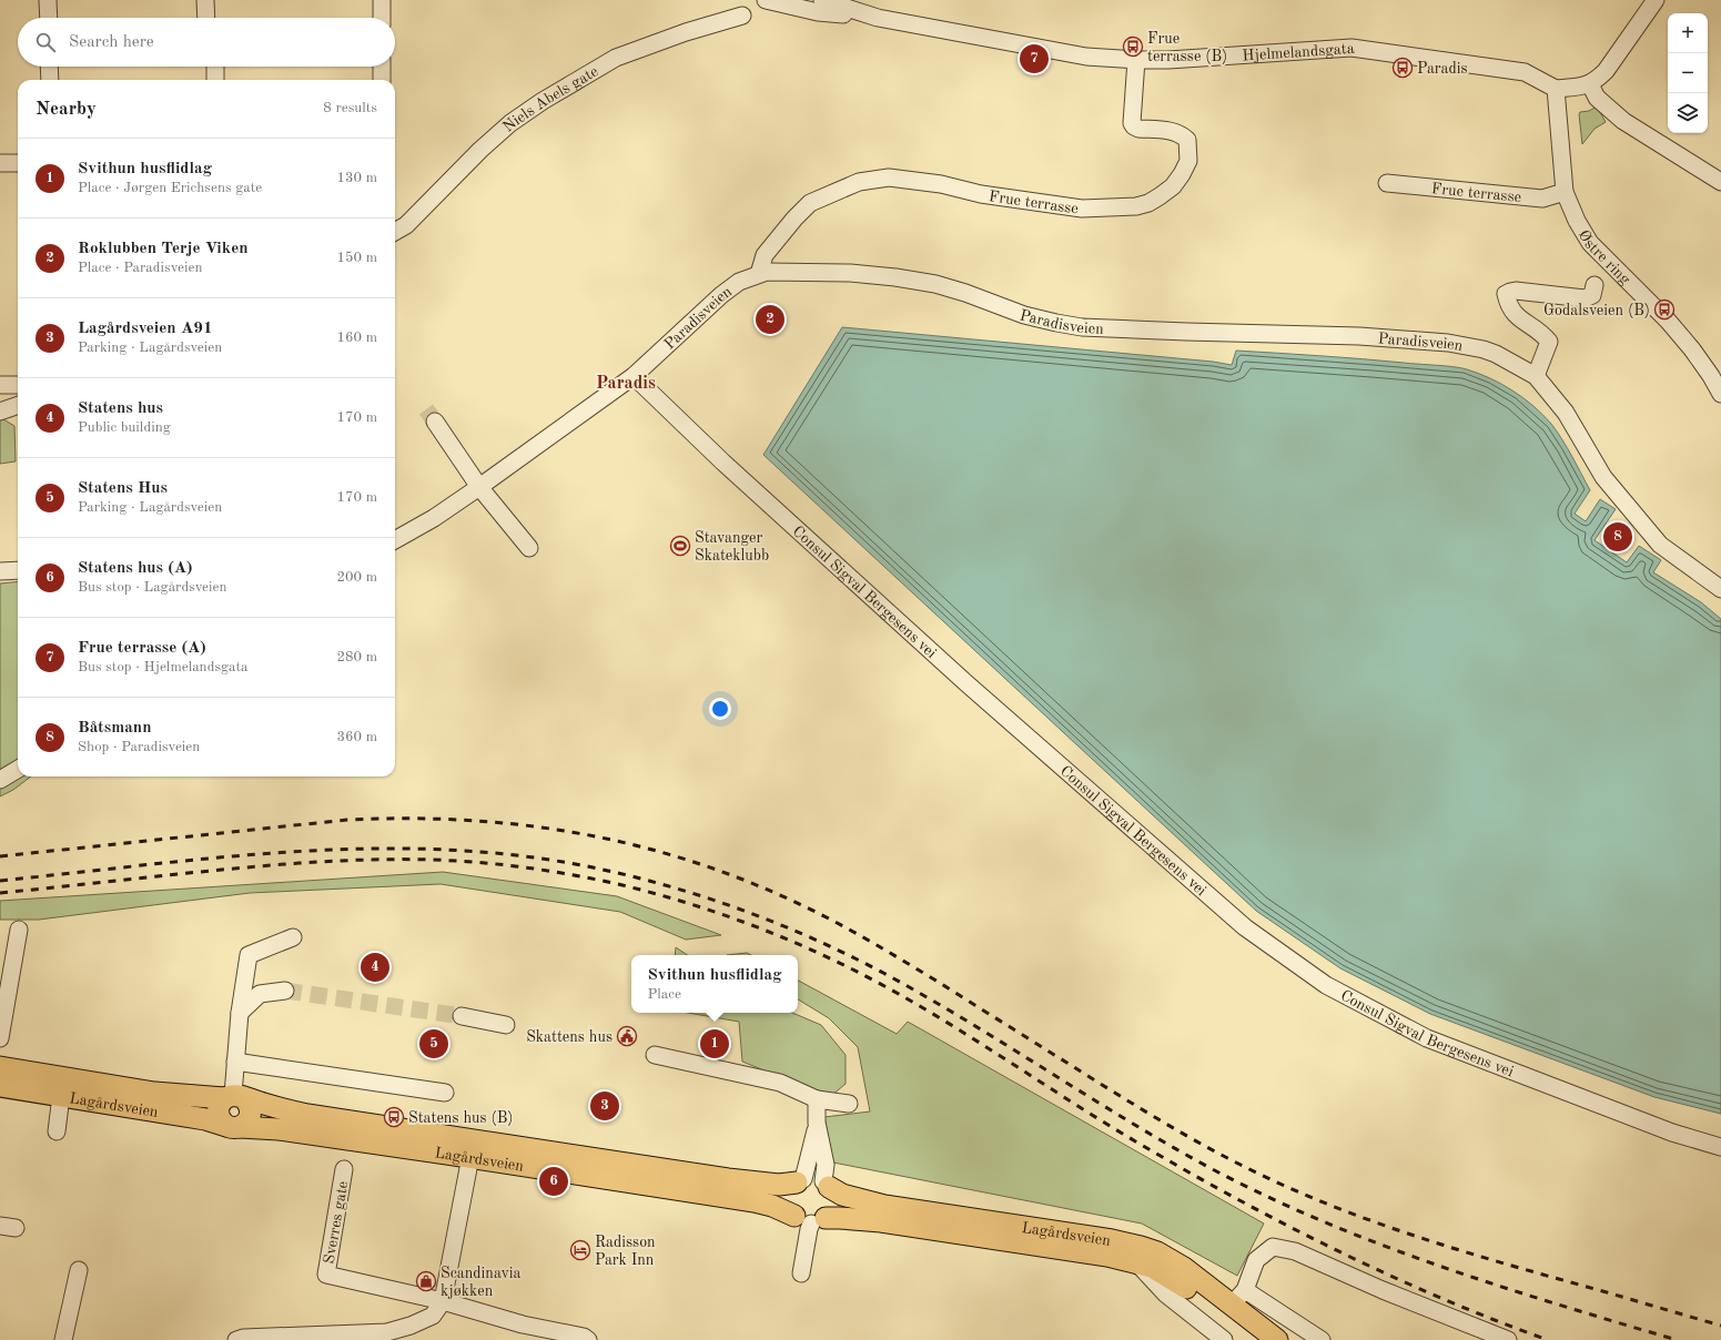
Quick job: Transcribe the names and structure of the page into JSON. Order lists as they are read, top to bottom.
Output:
{
  "streets": {
    "main road": ["Lagårdsveien"],
    "street": [
      "Hjelmelandsgata",
      "Niels Abels gate",
      "Frue terrasse",
      "Østre ring",
      "Paradisveien",
      "Consul Sigval Bergesens vei",
      "Sverres gate"
    ]
  },
  "crossings": [
    ["Hjelmelandsgata", "Frue terrasse"],
    ["Hjelmelandsgata", "Østre ring"],
    ["Frue terrasse", "Østre ring"],
    ["Frue terrasse", "Paradisveien"],
    ["Paradisveien", "Consul Sigval Bergesens vei"]
  ],
  "districts": ["Paradis"],
  "places": {
    "bus stop": [
      "Frue terrasse (B)",
      "Paradis",
      "Godalsveien (B)",
      "Statens hus (B)"
    ],
    "sports": ["Stavanger Skateklubb"],
    "public building": ["Skattens hus"],
    "hotel": ["Radisson Park Inn"],
    "shop": ["Scandinavia kjøkken"]
  },
  "page": {
    "map_buttons": ["+", "−"],
    "search": "Search here",
    "pins": [
      "7",
      "2",
      "8",
      "4",
      "1",
      "5",
      "3",
      "6"
    ],
    "heading": ["Nearby", "8 results"],
    "list": [
      {
        "mark": "1",
        "name": "Svithun husflidlag",
        "note": "Place · Jørgen Erichsens gate",
        "value": "130 m"
      },
      {
        "mark": "2",
        "name": "Roklubben Terje Viken",
        "note": "Place · Paradisveien",
        "value": "150 m"
      },
      {
        "mark": "3",
        "name": "Lagårdsveien A91",
        "note": "Parking · Lagårdsveien",
        "value": "160 m"
      },
      {
        "mark": "4",
        "name": "Statens hus",
        "note": "Public building",
        "value": "170 m"
      },
      {
        "mark": "5",
        "name": "Statens Hus",
        "note": "Parking · Lagårdsveien",
        "value": "170 m"
      },
      {
        "mark": "6",
        "name": "Statens hus (A)",
        "note": "Bus stop · Lagårdsveien",
        "value": "200 m"
      },
      {
        "mark": "7",
        "name": "Frue terrasse (A)",
        "note": "Bus stop · Hjelmelandsgata",
        "value": "280 m"
      },
      {
        "mark": "8",
        "name": "Båtsmann",
        "note": "Shop · Paradisveien",
        "value": "360 m"
      }
    ],
    "popup": ["Svithun husflidlag", "Place"]
  }
}
